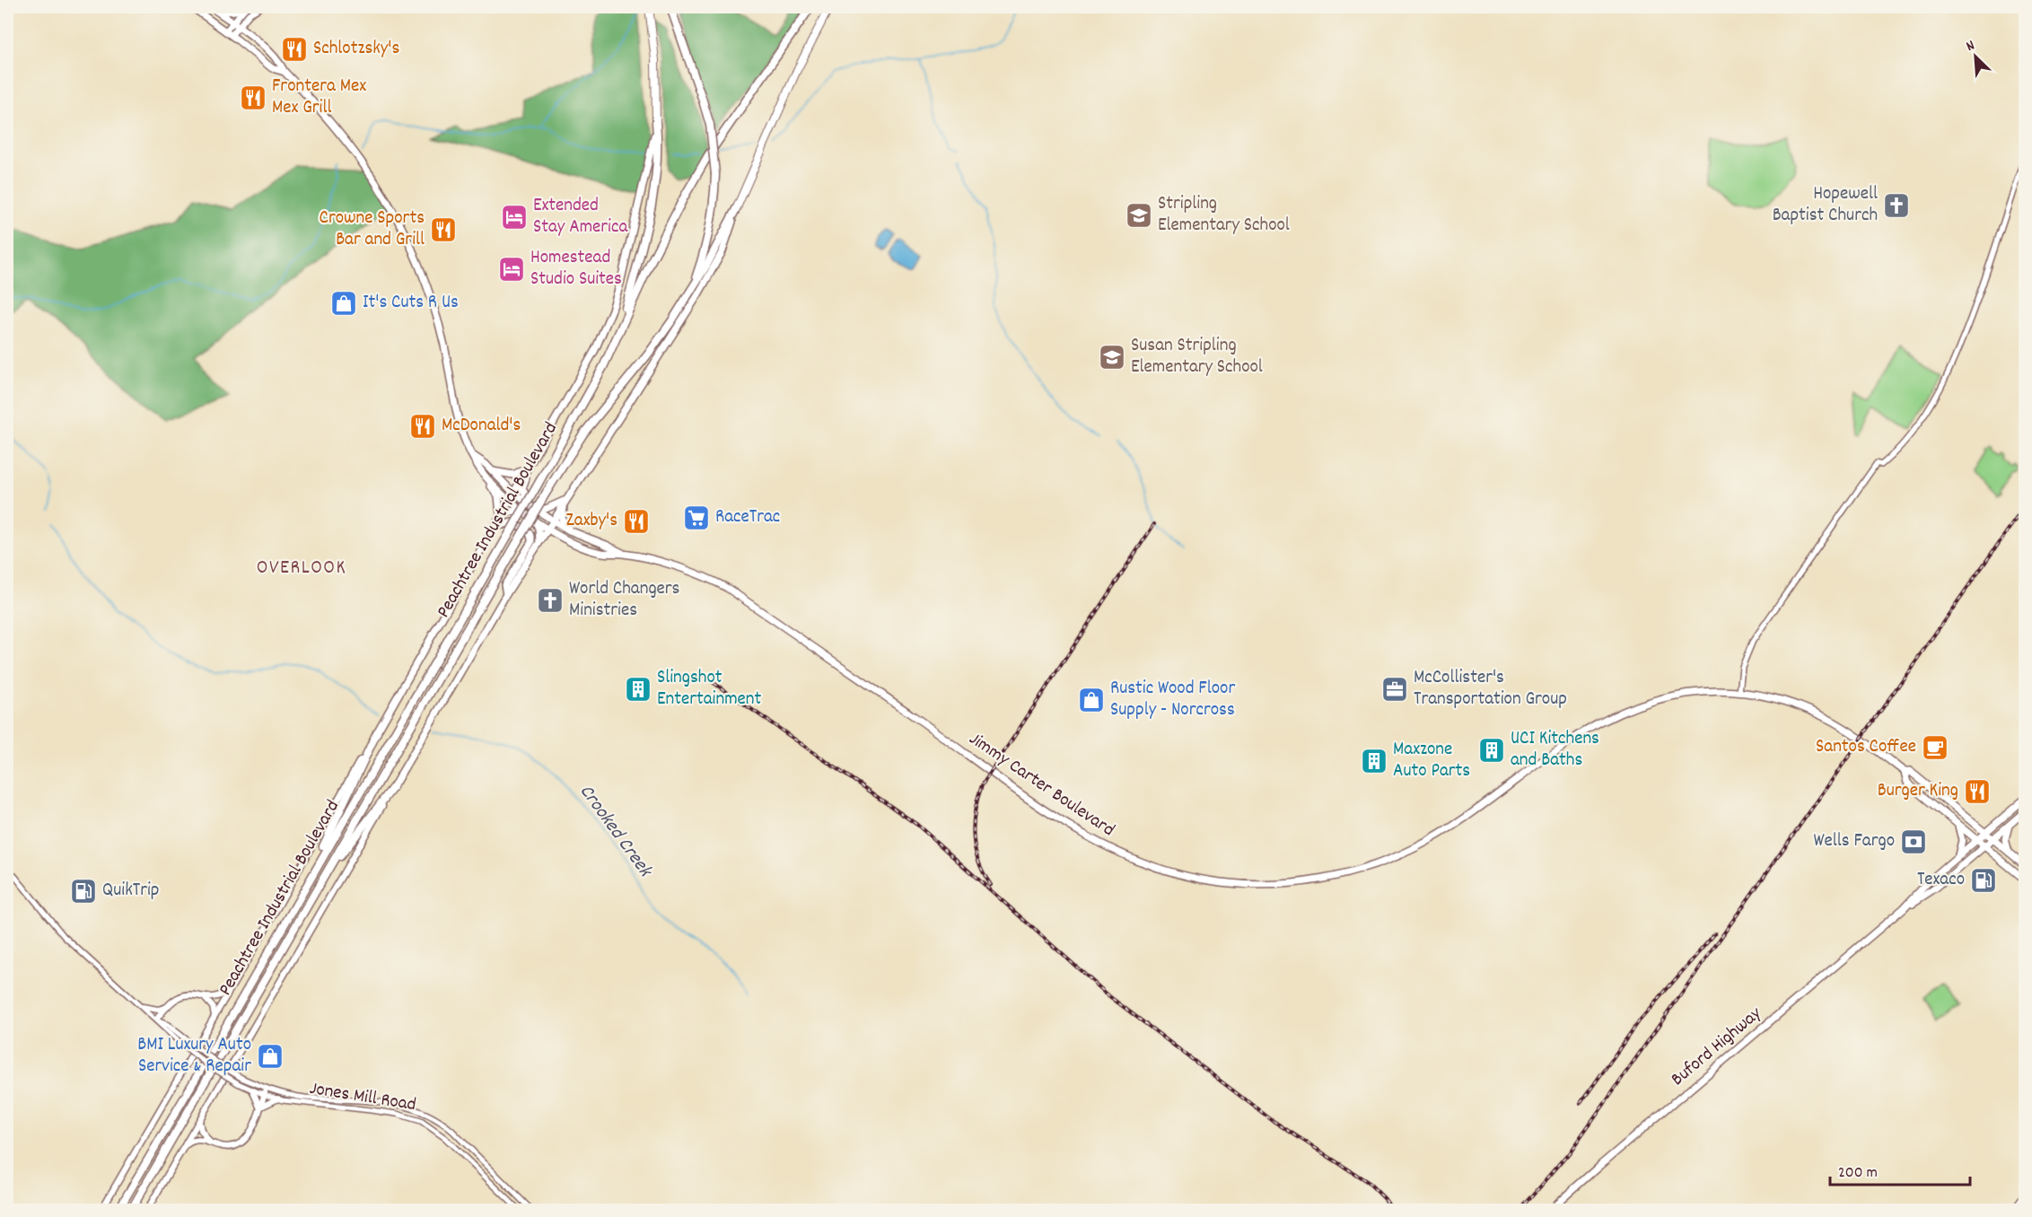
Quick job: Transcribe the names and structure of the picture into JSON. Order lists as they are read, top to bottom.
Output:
{
  "streets": {
    "highway": ["Peachtree Industrial Boulevard"],
    "main road": ["Jimmy Carter Boulevard", "Buford Highway"],
    "street": ["Jones Mill Road"]
  },
  "crossings": [
    ["Peachtree Industrial Boulevard", "Jimmy Carter Boulevard"],
    ["Jimmy Carter Boulevard", "Buford Highway"]
  ],
  "districts": ["OVERLOOK"],
  "water": ["Crooked Creek"],
  "places": {
    "restaurant": [
      "Schlotzsky's",
      "Frontera Mex Mex Grill",
      "Crowne Sports Bar and Grill",
      "McDonald's",
      "Zaxby's",
      "Burger King"
    ],
    "church": ["Hopewell Baptist Church", "World Changers Ministries"],
    "school or university": ["Stripling Elementary School", "Susan Stripling Elementary School"],
    "hotel": ["Extended Stay America", "Homestead Studio Suites"],
    "shop": ["It's Cuts R Us", "Rustic Wood Floor Supply - Norcross", "BMI Luxury Auto Service & Repair"],
    "supermarket": ["RaceTrac"],
    "building": ["Slingshot Entertainment", "UCI Kitchens and Baths", "Maxzone Auto Parts"],
    "office": ["McCollister's Transportation Group"],
    "cafe": ["Santos Coffee"],
    "bank": ["Wells Fargo"],
    "fuel station": ["Texaco", "QuikTrip"]
  },
  "scale_bar": "200 m",
  "north": "top left"
}
